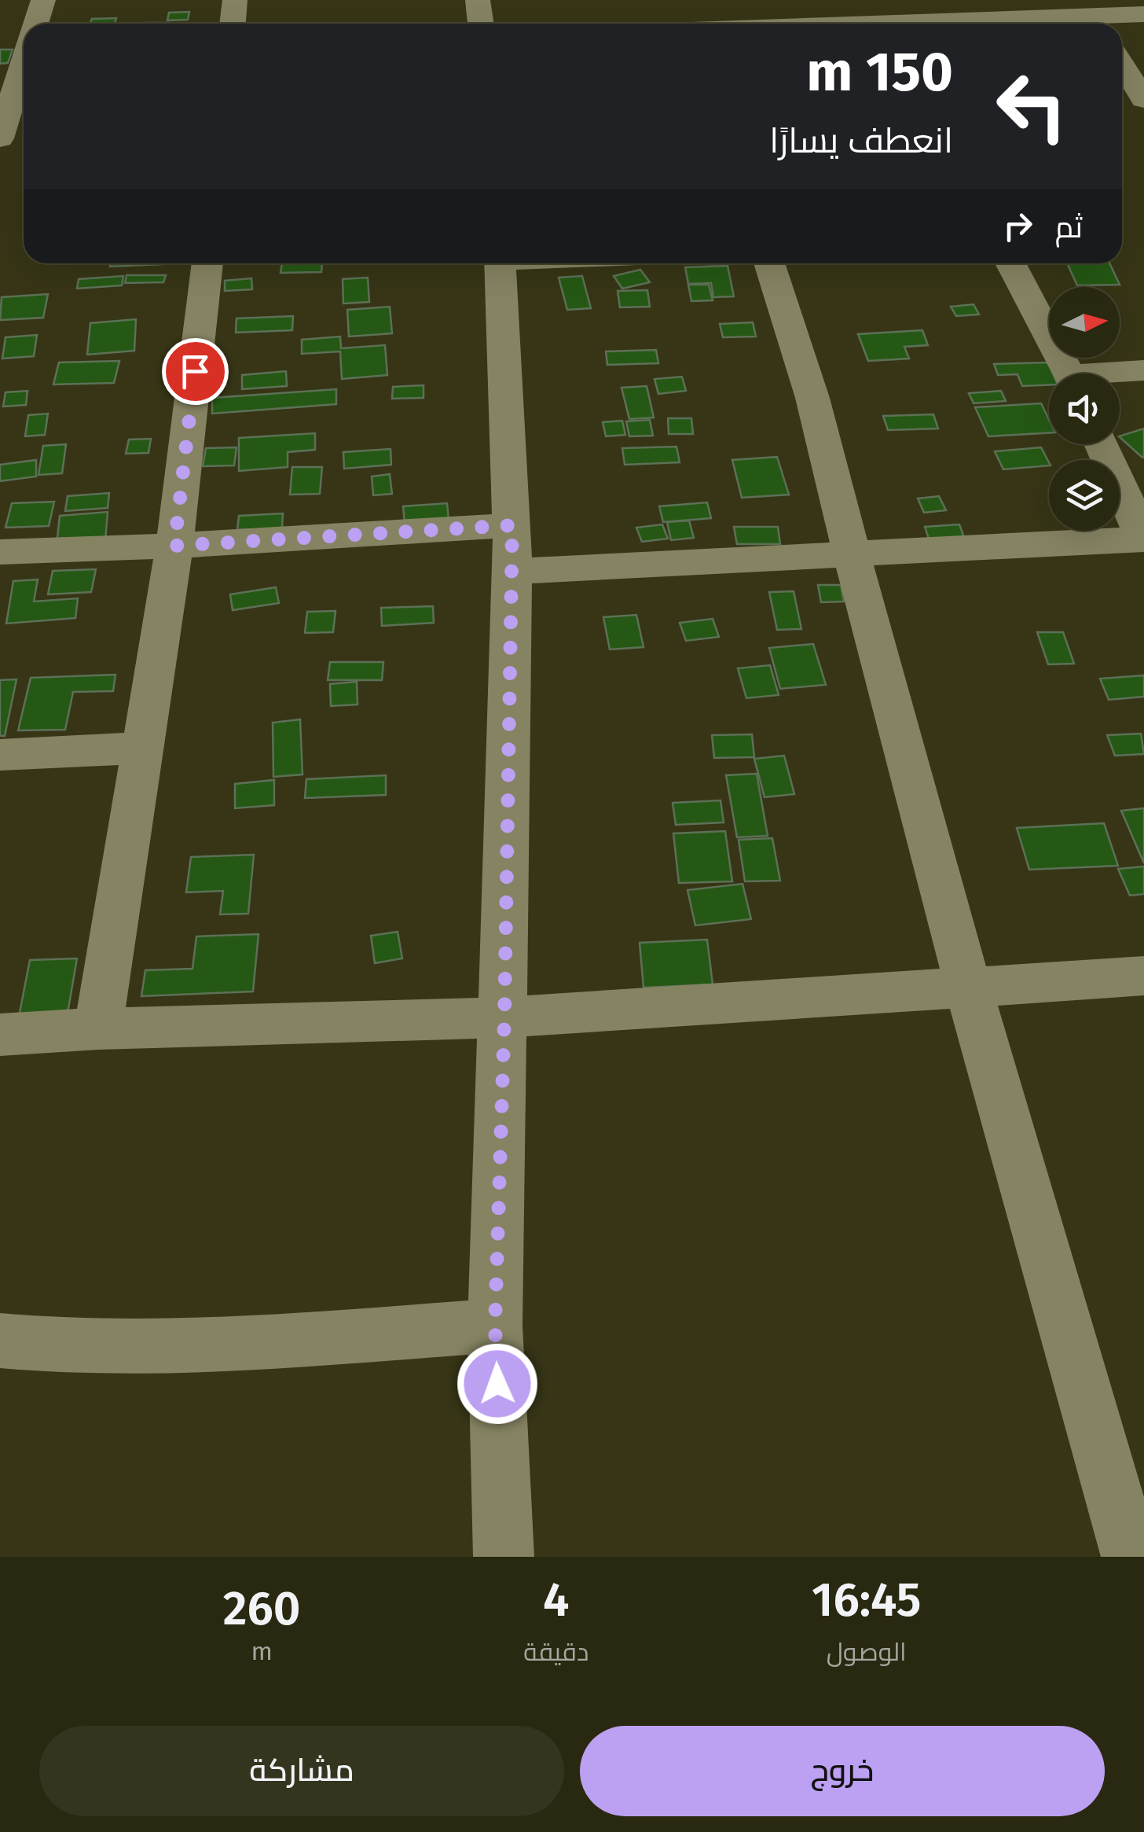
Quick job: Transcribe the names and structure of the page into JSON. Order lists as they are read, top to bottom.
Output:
{
  "north": "right",
  "page": {
    "turn": ["150 m", "انعطف يسارًا"],
    "then": "ثم",
    "eta": [
      "16:45",
      "الوصول",
      "4",
      "دقيقة",
      "260",
      "m"
    ],
    "buttons": ["خروج", "مشاركة"]
  }
}
